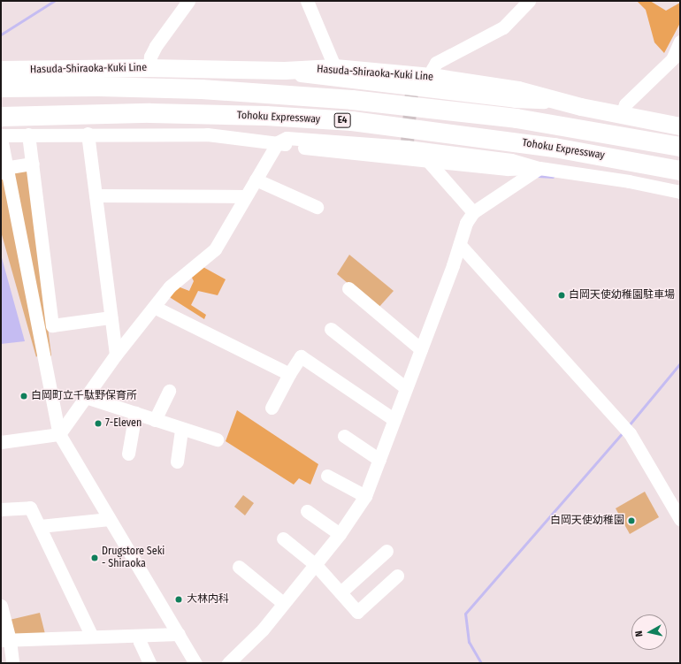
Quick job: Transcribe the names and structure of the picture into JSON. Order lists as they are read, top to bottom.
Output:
{
  "streets": {
    "highway": ["Tohoku Expressway", "E4"],
    "main road": ["Hasuda-Shiraoka-Kuki Line"]
  },
  "places": [
    "白岡天使幼稚園駐車場",
    "白岡町立千駄野保育所",
    "7-Eleven",
    "白岡天使幼稚園",
    "Drugstore Seki - Shiraoka",
    "大林内科"
  ],
  "north": "left"
}
